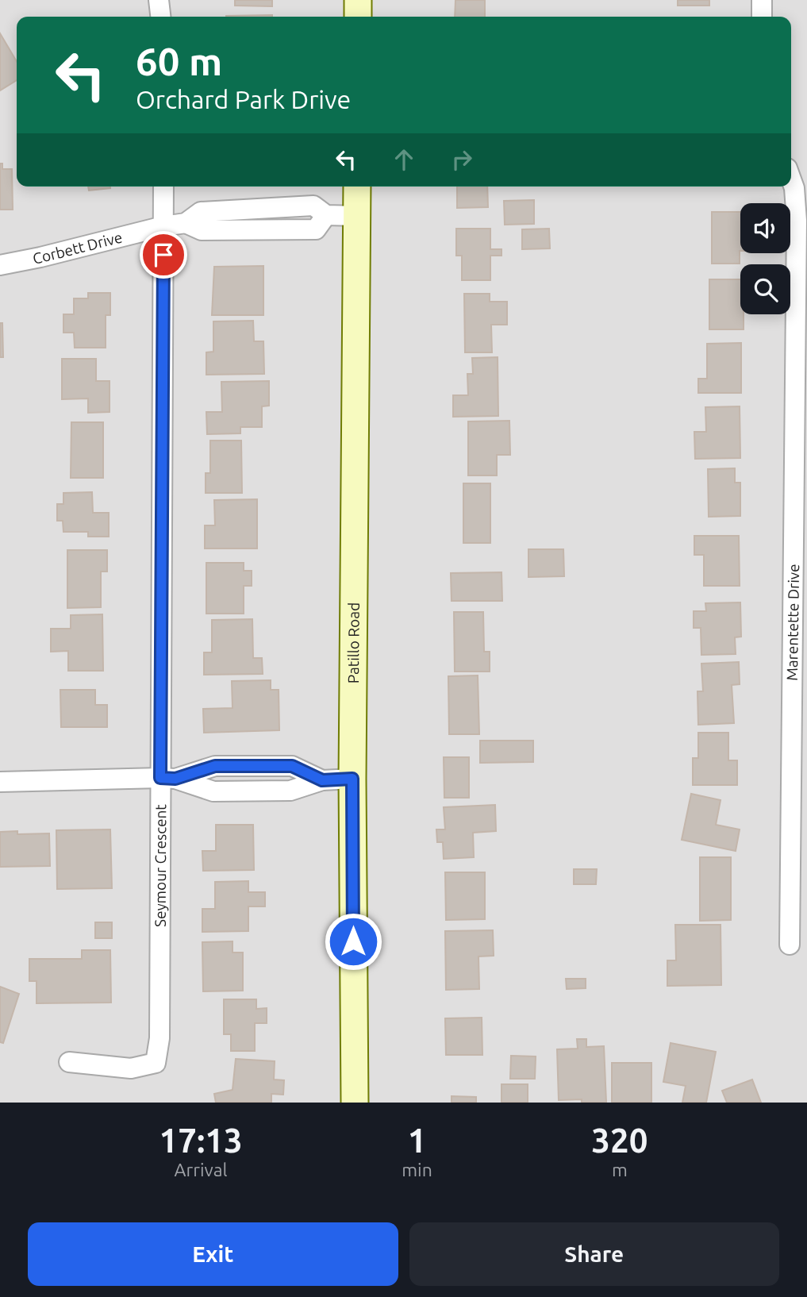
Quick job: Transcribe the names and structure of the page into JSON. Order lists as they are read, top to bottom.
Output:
{
  "streets": {
    "street": [
      "Corbett Drive",
      "Marentette Drive",
      "Patillo Road",
      "Seymour Crescent"
    ]
  },
  "crossings": [
    ["Corbett Drive", "Patillo Road"],
    ["Corbett Drive", "Seymour Crescent"]
  ],
  "page": {
    "turn": ["60 m", "Orchard Park Drive"],
    "eta": [
      "17:13",
      "Arrival",
      "1",
      "min",
      "320",
      "m"
    ],
    "buttons": ["Exit", "Share"]
  }
}
